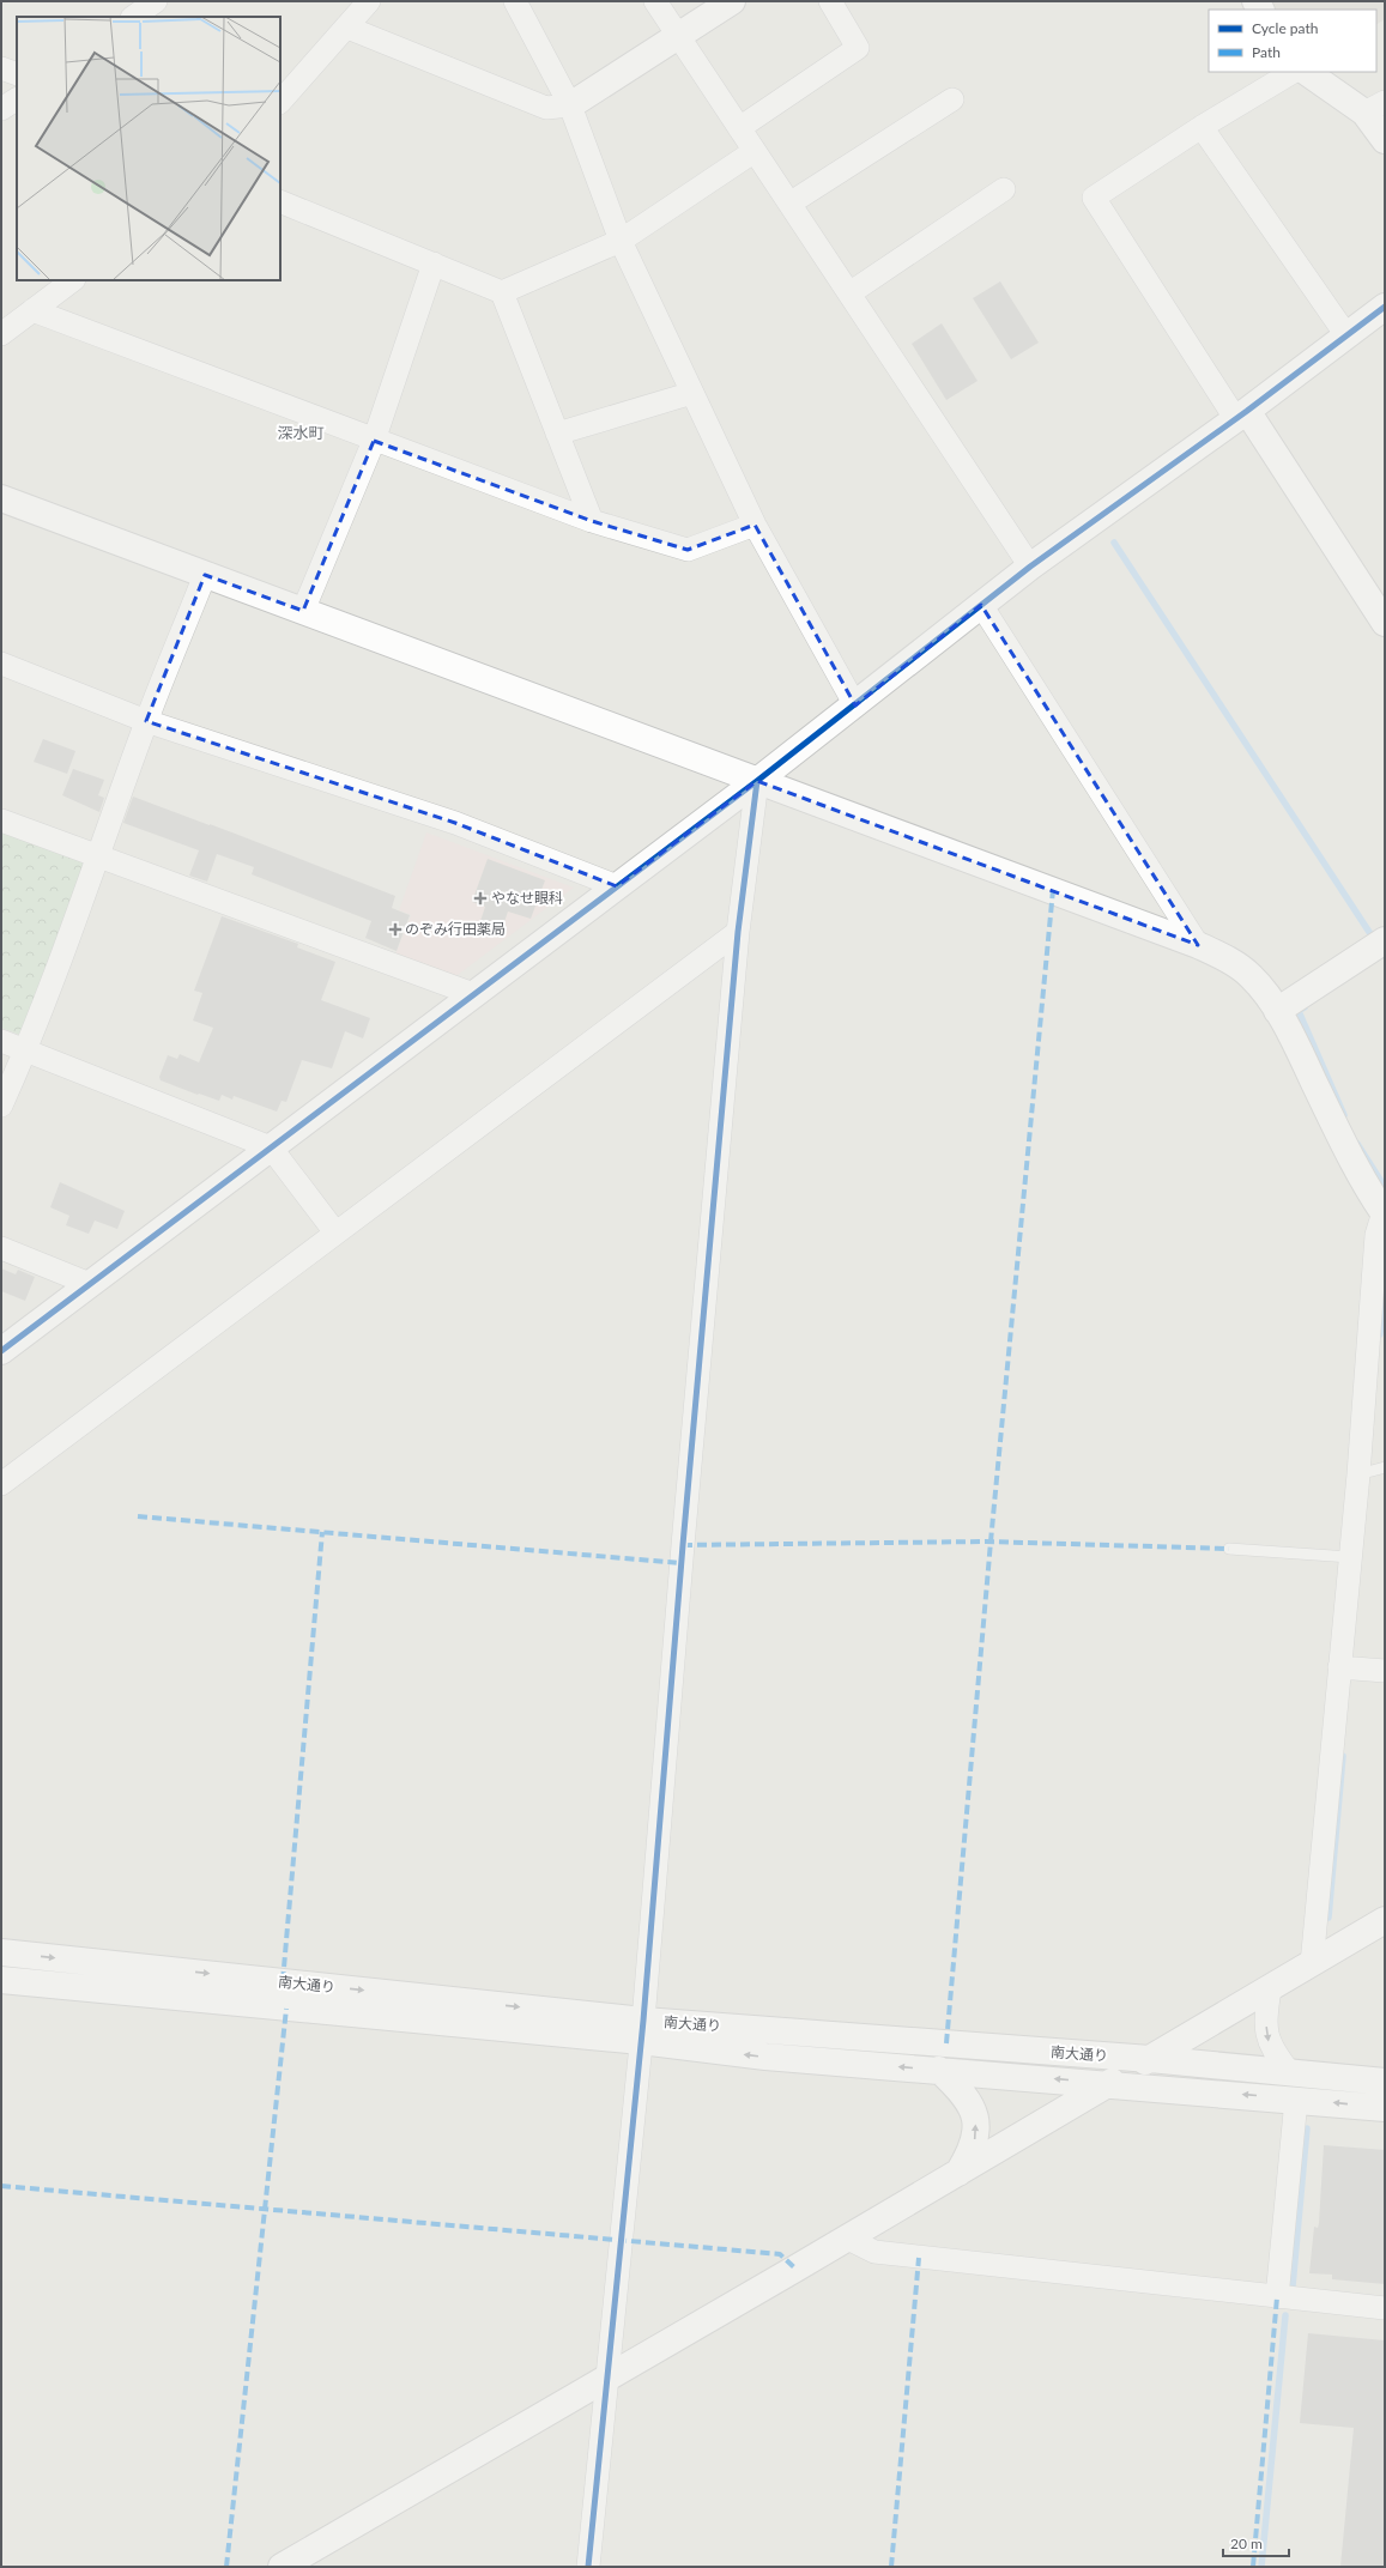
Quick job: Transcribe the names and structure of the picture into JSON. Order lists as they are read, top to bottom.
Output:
{
  "streets": {
    "street": ["南大通り"]
  },
  "districts": ["深水町"],
  "places": {
    "health": ["やなせ眼科", "のぞみ行田薬局"]
  },
  "legend": ["Cycle path", "Path"],
  "scale_bar": "20 m"
}
